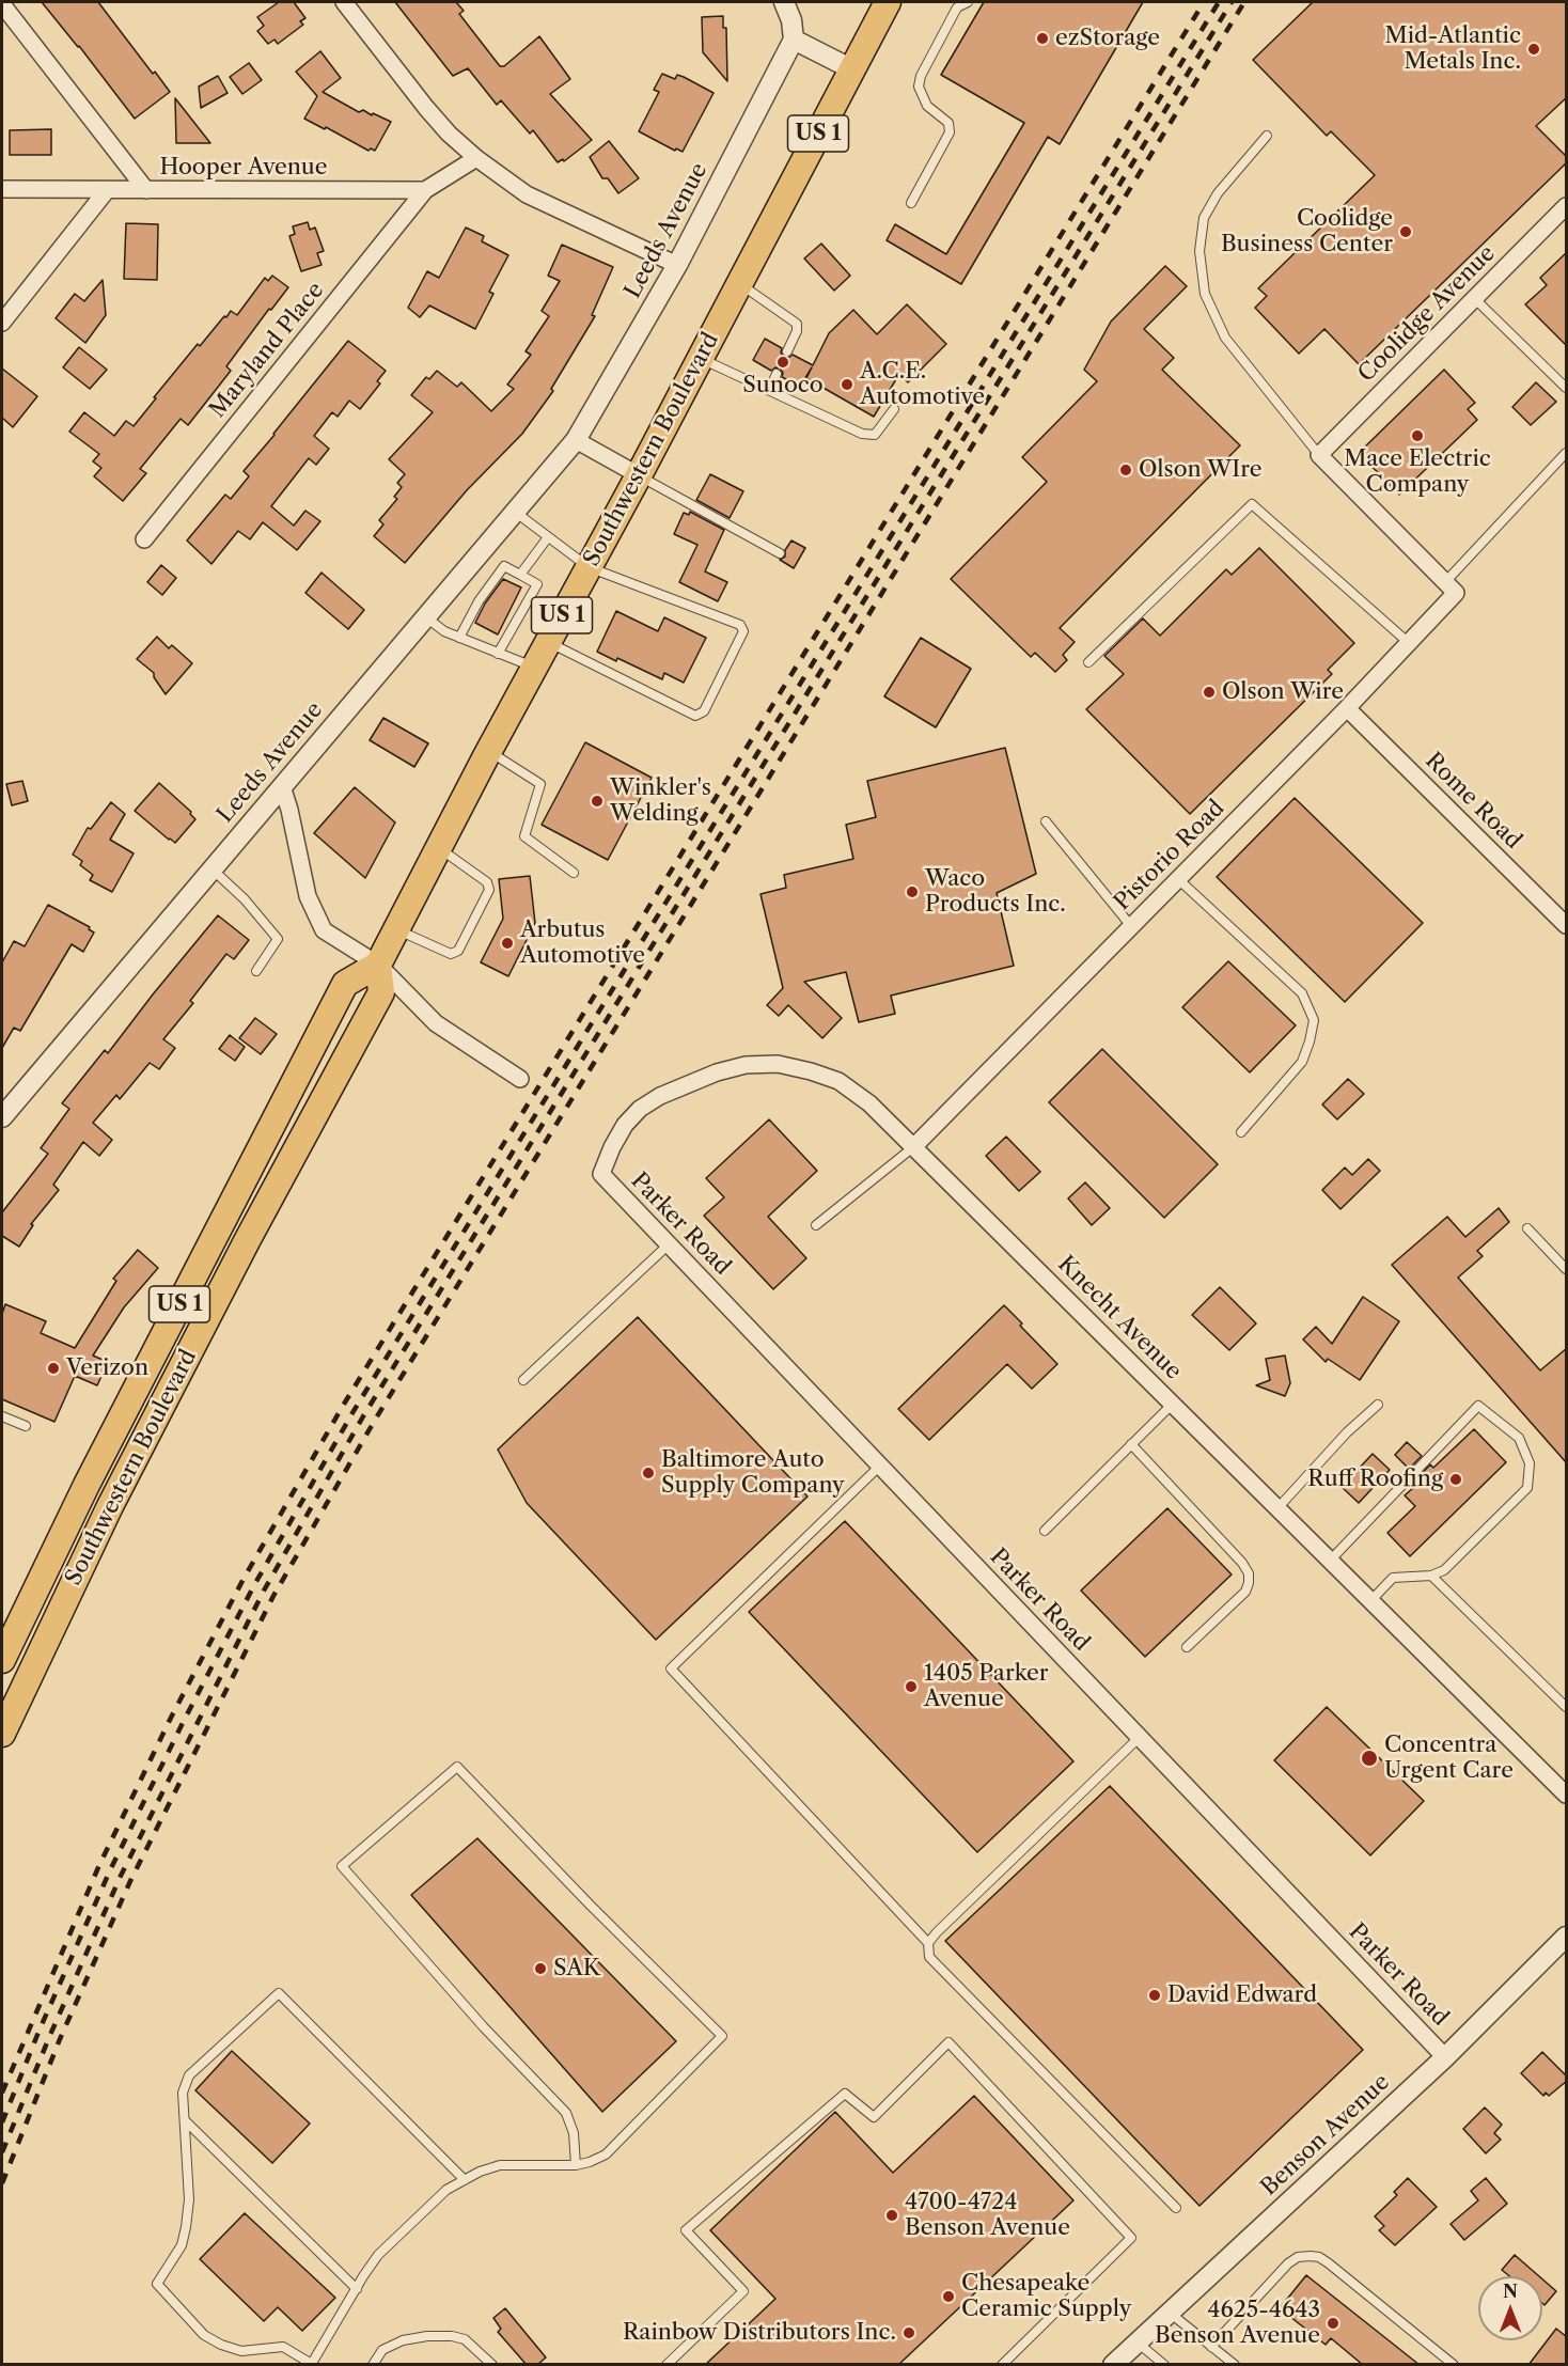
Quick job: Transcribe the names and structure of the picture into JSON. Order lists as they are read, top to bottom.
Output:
{
  "streets": {
    "main road": ["US 1", "Southwestern Boulevard"],
    "street": [
      "Hooper Avenue",
      "Leeds Avenue",
      "Coolidge Avenue",
      "Maryland Place",
      "Rome Road",
      "Pistorio Road",
      "Parker Road",
      "Knecht Avenue",
      "Benson Avenue"
    ]
  },
  "crossings": [
    ["Hooper Avenue", "Maryland Place"],
    ["Rome Road", "Pistorio Road"],
    ["Pistorio Road", "Knecht Avenue"],
    ["Parker Road", "Knecht Avenue"],
    ["Parker Road", "Benson Avenue"]
  ],
  "places": [
    "ezStorage",
    "Mid-Atlantic Metals Inc.",
    "Coolidge Business Center",
    "Sunoco",
    "A.C.E. Automotive",
    "Mace Electric Company",
    "Olson WIre",
    "Olson Wire",
    "Winkler's Welding",
    "Waco Products Inc.",
    "Arbutus Automotive",
    "Verizon",
    "Baltimore Auto Supply Company",
    "Ruff Roofing",
    "1405 Parker Avenue",
    "Concentra Urgent Care",
    "SAK",
    "David Edward",
    "4700-4724 Benson Avenue",
    "Chesapeake Ceramic Supply",
    "4625-4643 Benson Avenue",
    "Rainbow Distributors Inc."
  ],
  "north": "top"
}
